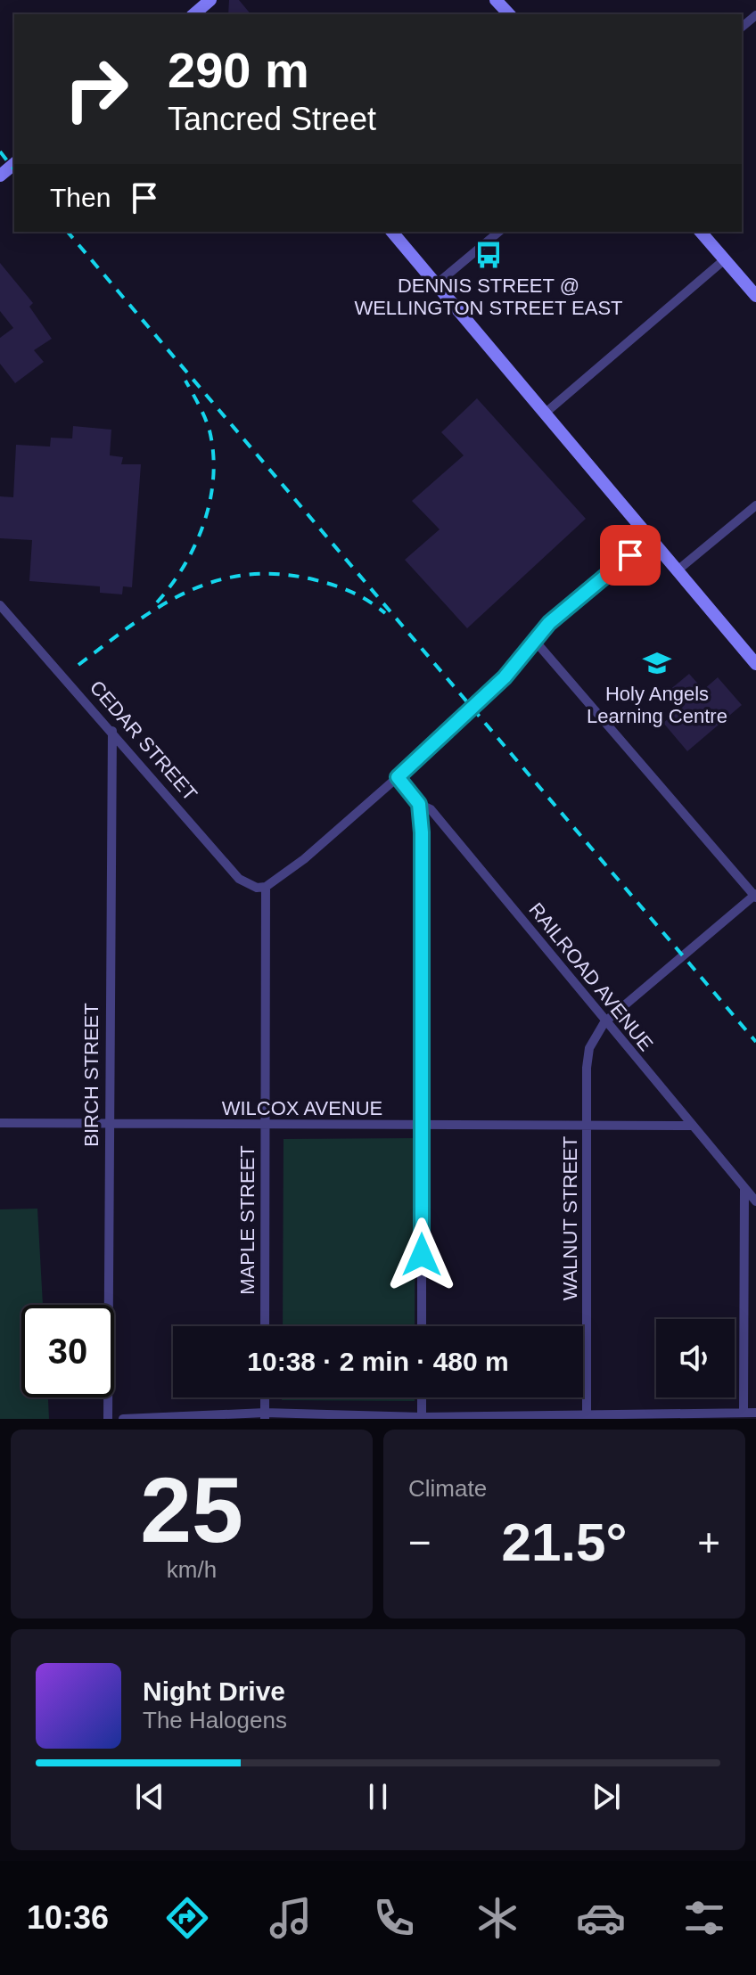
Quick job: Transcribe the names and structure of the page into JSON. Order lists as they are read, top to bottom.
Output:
{
  "streets": {
    "street": [
      "CEDAR STREET",
      "RAILROAD AVENUE",
      "BIRCH STREET",
      "WILCOX AVENUE",
      "WALNUT STREET",
      "MAPLE STREET"
    ]
  },
  "crossings": [
    ["CEDAR STREET", "BIRCH STREET"],
    ["CEDAR STREET", "MAPLE STREET"],
    ["RAILROAD AVENUE", "WILCOX AVENUE"],
    ["RAILROAD AVENUE", "WALNUT STREET"],
    ["BIRCH STREET", "WILCOX AVENUE"],
    ["WILCOX AVENUE", "WALNUT STREET"],
    ["WILCOX AVENUE", "MAPLE STREET"]
  ],
  "places": {
    "bus stop": ["DENNIS STREET @ WELLINGTON STREET EAST"],
    "school or university": ["Holy Angels Learning Centre"]
  },
  "page": {
    "turn": ["290 m", "Tancred Street"],
    "then": "Then",
    "limit": "30",
    "trip": "10:38 · 2 min · 480 m",
    "tile": [
      ["25", "km/h"],
      "Climate"
    ],
    "heat": ["−", "21.5°", "+"],
    "song": ["Night Drive", "The Halogens"],
    "tabs": "10:36"
  }
}
